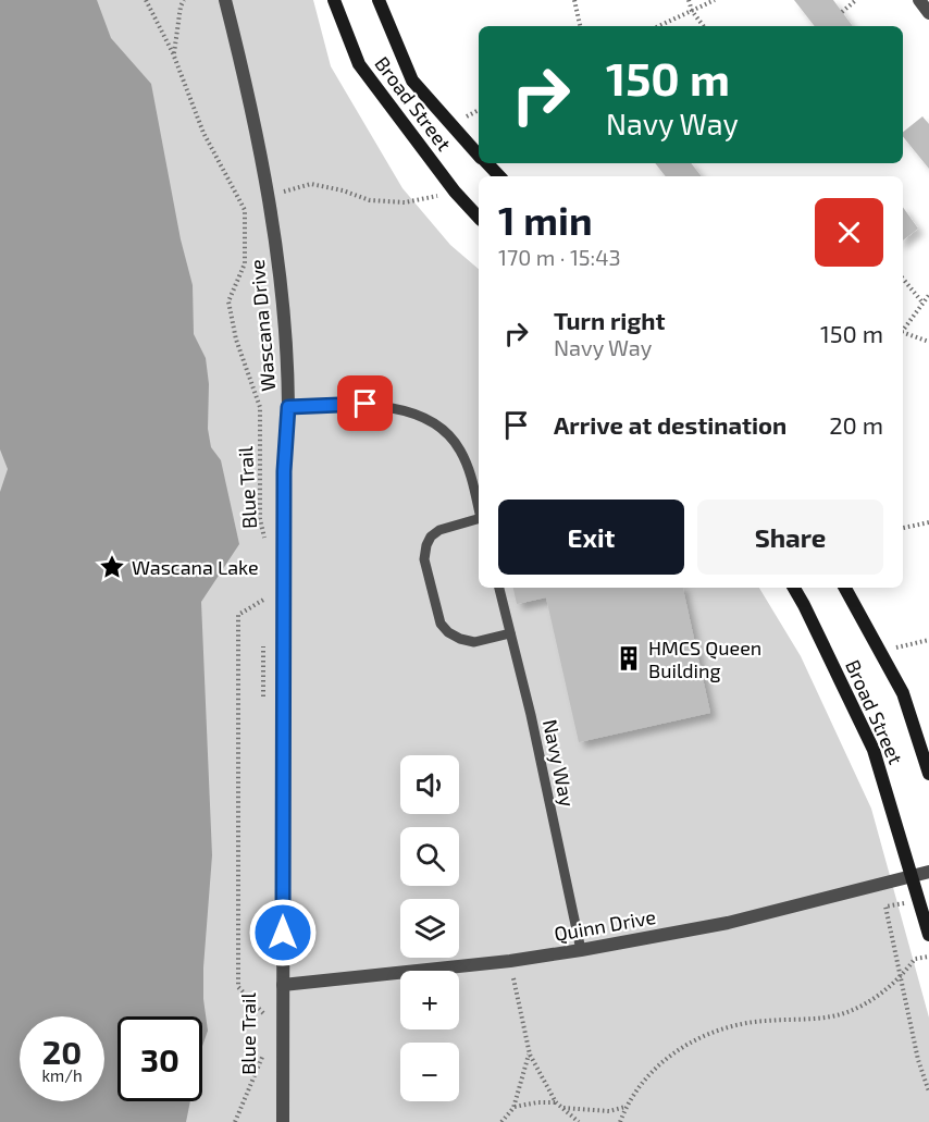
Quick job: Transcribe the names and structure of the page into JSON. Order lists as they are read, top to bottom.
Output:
{
  "streets": {
    "main road": ["Broad Street"],
    "street": ["Wascana Drive", "Quinn Drive"],
    "lane": ["Navy Way"],
    "path": ["Blue Trail"]
  },
  "crossings": [
    ["Broad Street", "Quinn Drive"],
    ["Wascana Drive", "Quinn Drive"],
    ["Navy Way", "Quinn Drive"]
  ],
  "places": {
    "place": ["Wascana Lake"],
    "building": ["HMCS Queen Building"]
  },
  "page": {
    "turn": ["150 m", "Navy Way"],
    "heading": ["1 min", "170 m · 15:43"],
    "list": [
      {
        "name": "Turn right",
        "note": "Navy Way",
        "value": "150 m"
      },
      {
        "name": "Arrive at destination",
        "value": "20 m"
      }
    ],
    "buttons": ["Exit", "Share"],
    "map_buttons": ["+", "−"],
    "speed": "20 km/h",
    "limit": "30"
  }
}
